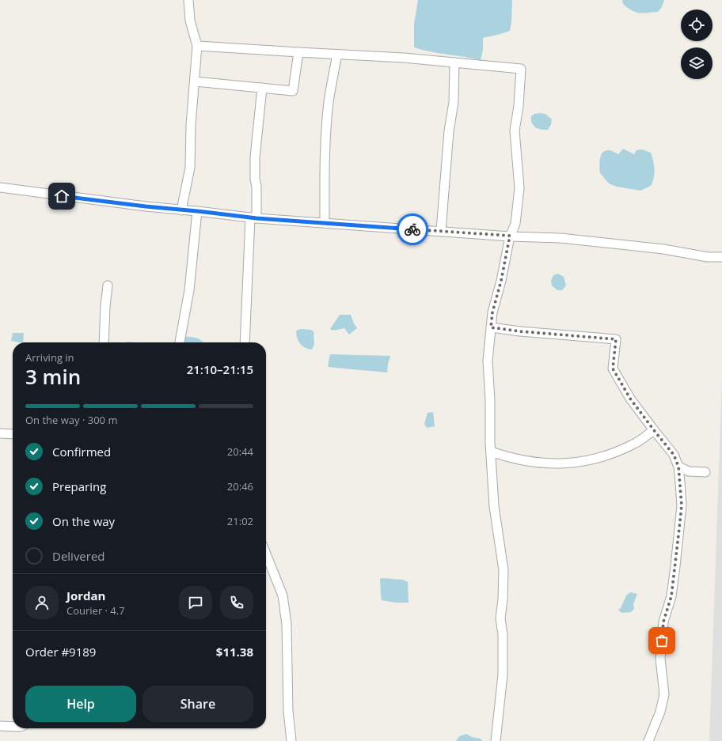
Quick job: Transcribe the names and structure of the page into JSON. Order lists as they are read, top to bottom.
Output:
{
  "page": {
    "heading": ["3 min", "Arriving in", "21:10–21:15"],
    "panel": [
      "Jordan",
      "Courier · 4.7",
      "Order #9189",
      "$11.38"
    ],
    "bar": "On the way · 300 m",
    "list": [
      ["Confirmed", "20:44"],
      ["Preparing", "20:46"],
      ["On the way", "21:02"],
      "Delivered"
    ],
    "buttons": ["Help", "Share"]
  }
}
